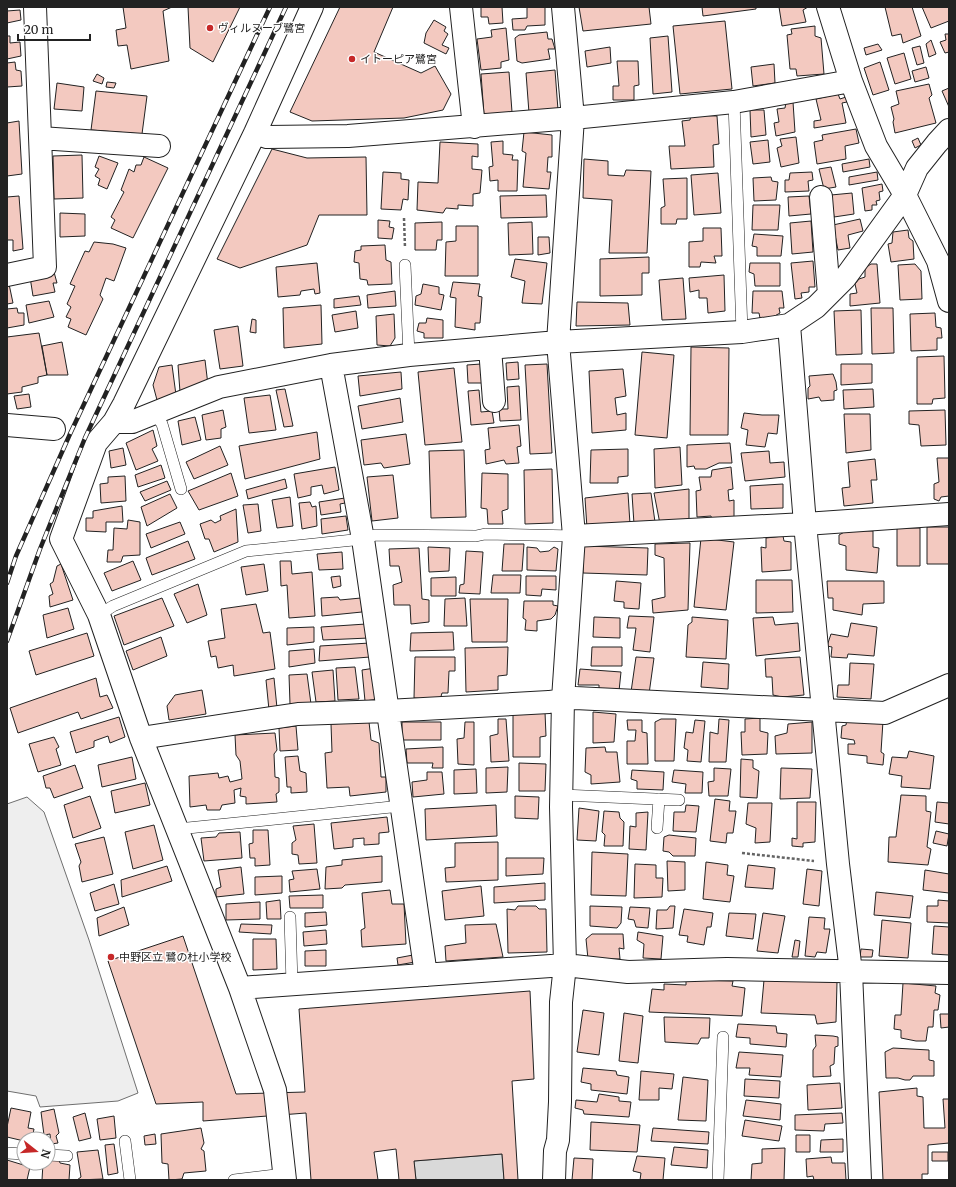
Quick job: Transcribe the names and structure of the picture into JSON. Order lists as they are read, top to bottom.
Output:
{
  "places": ["ヴィルヌーブ鷺宮", "イトーピア鷺宮", "中野区立 鷺の杜小学校"],
  "scale_bar": "20 m",
  "north": "right"
}
